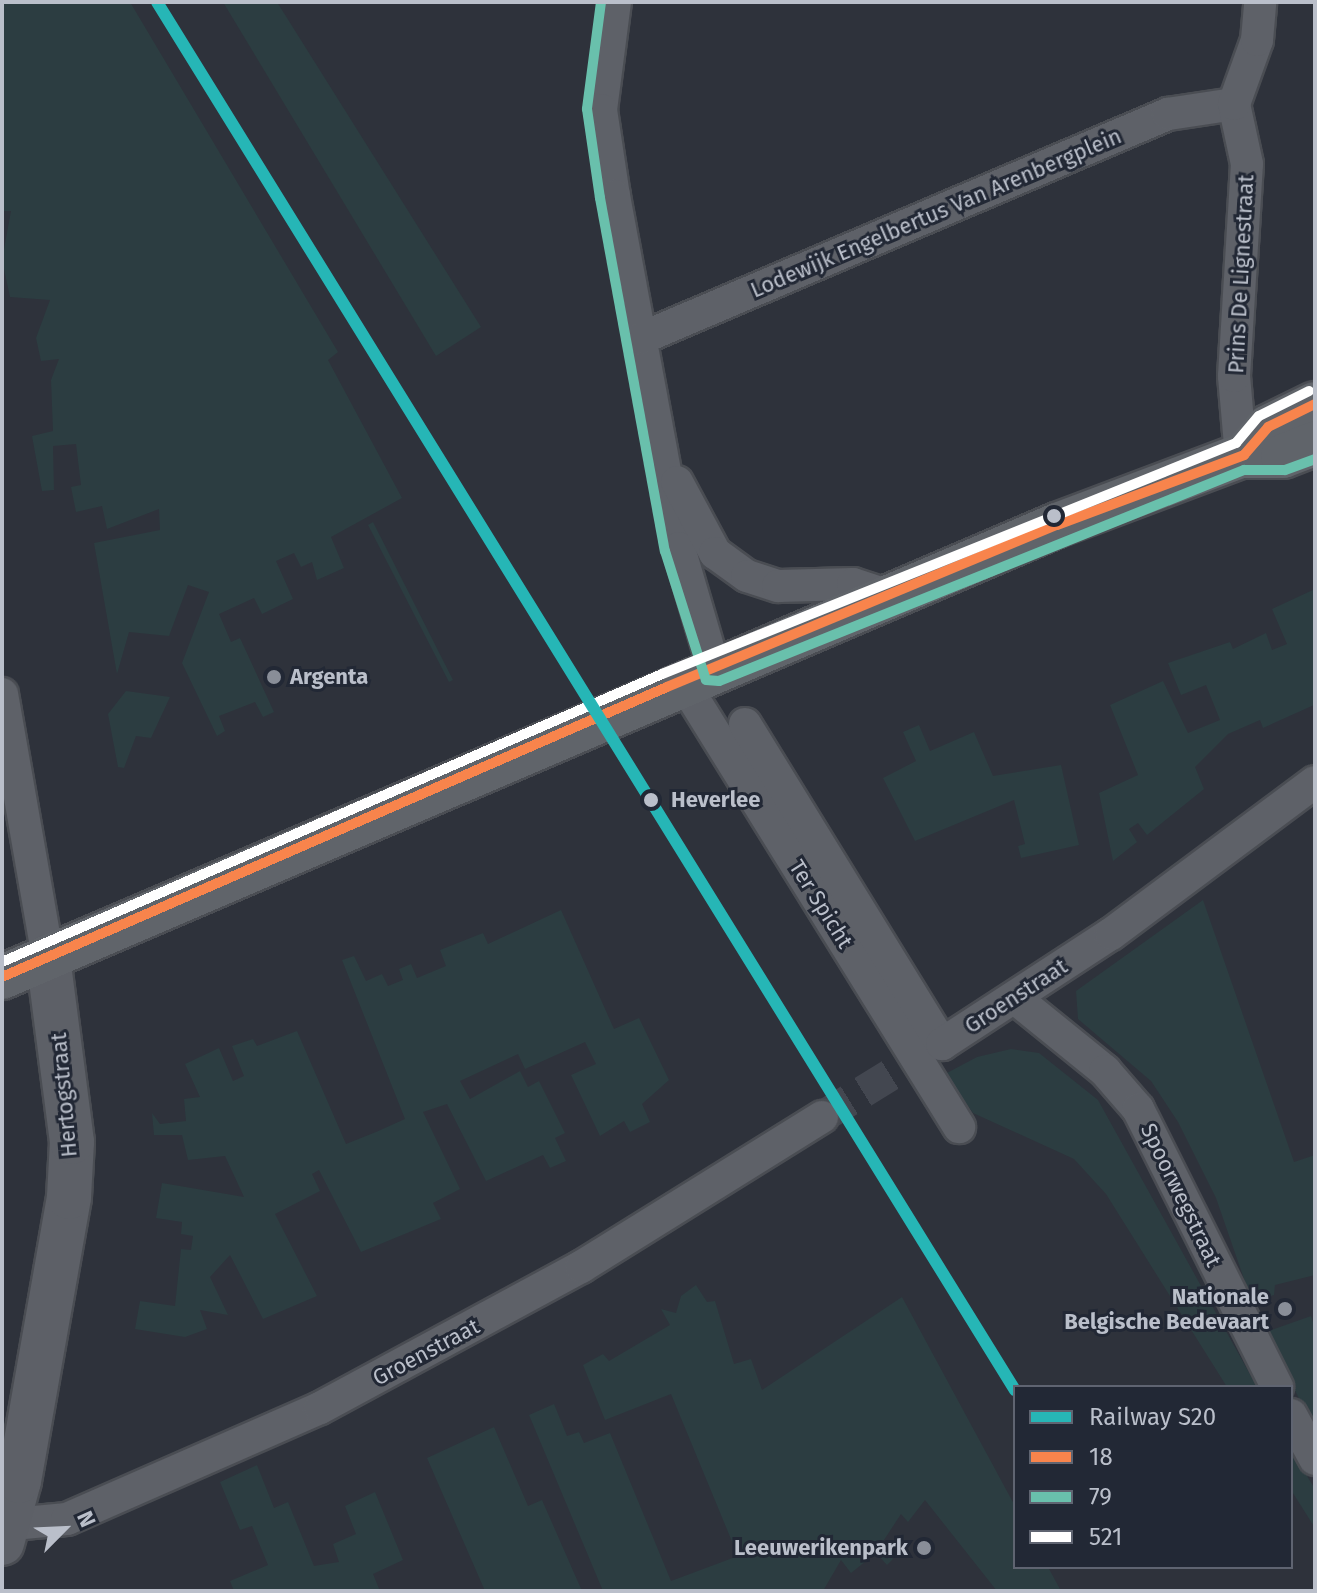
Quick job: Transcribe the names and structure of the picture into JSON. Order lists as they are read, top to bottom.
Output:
{
  "streets": {
    "street": [
      "Lodewijk Engelbertus Van Arenbergplein",
      "Prins De Lignestraat",
      "Ter Spicht",
      "Groenstraat",
      "Hertogstraat",
      "Spoorwegstraat"
    ]
  },
  "crossings": [
    ["Lodewijk Engelbertus Van Arenbergplein", "Prins De Lignestraat"],
    ["Lodewijk Engelbertus Van Arenbergplein", "Ter Spicht"],
    ["Groenstraat", "Hertogstraat"],
    ["Groenstraat", "Spoorwegstraat"]
  ],
  "places": [
    "Argenta",
    "Heverlee",
    "Nationale Belgische Bedevaart",
    "Leeuwerikenpark"
  ],
  "lines": [
    "rail line S20",
    "transit line 79",
    "transit line 521",
    "transit line 18"
  ],
  "legend": [
    "Railway S20",
    "18",
    "79",
    "521"
  ],
  "north": "top right"
}
